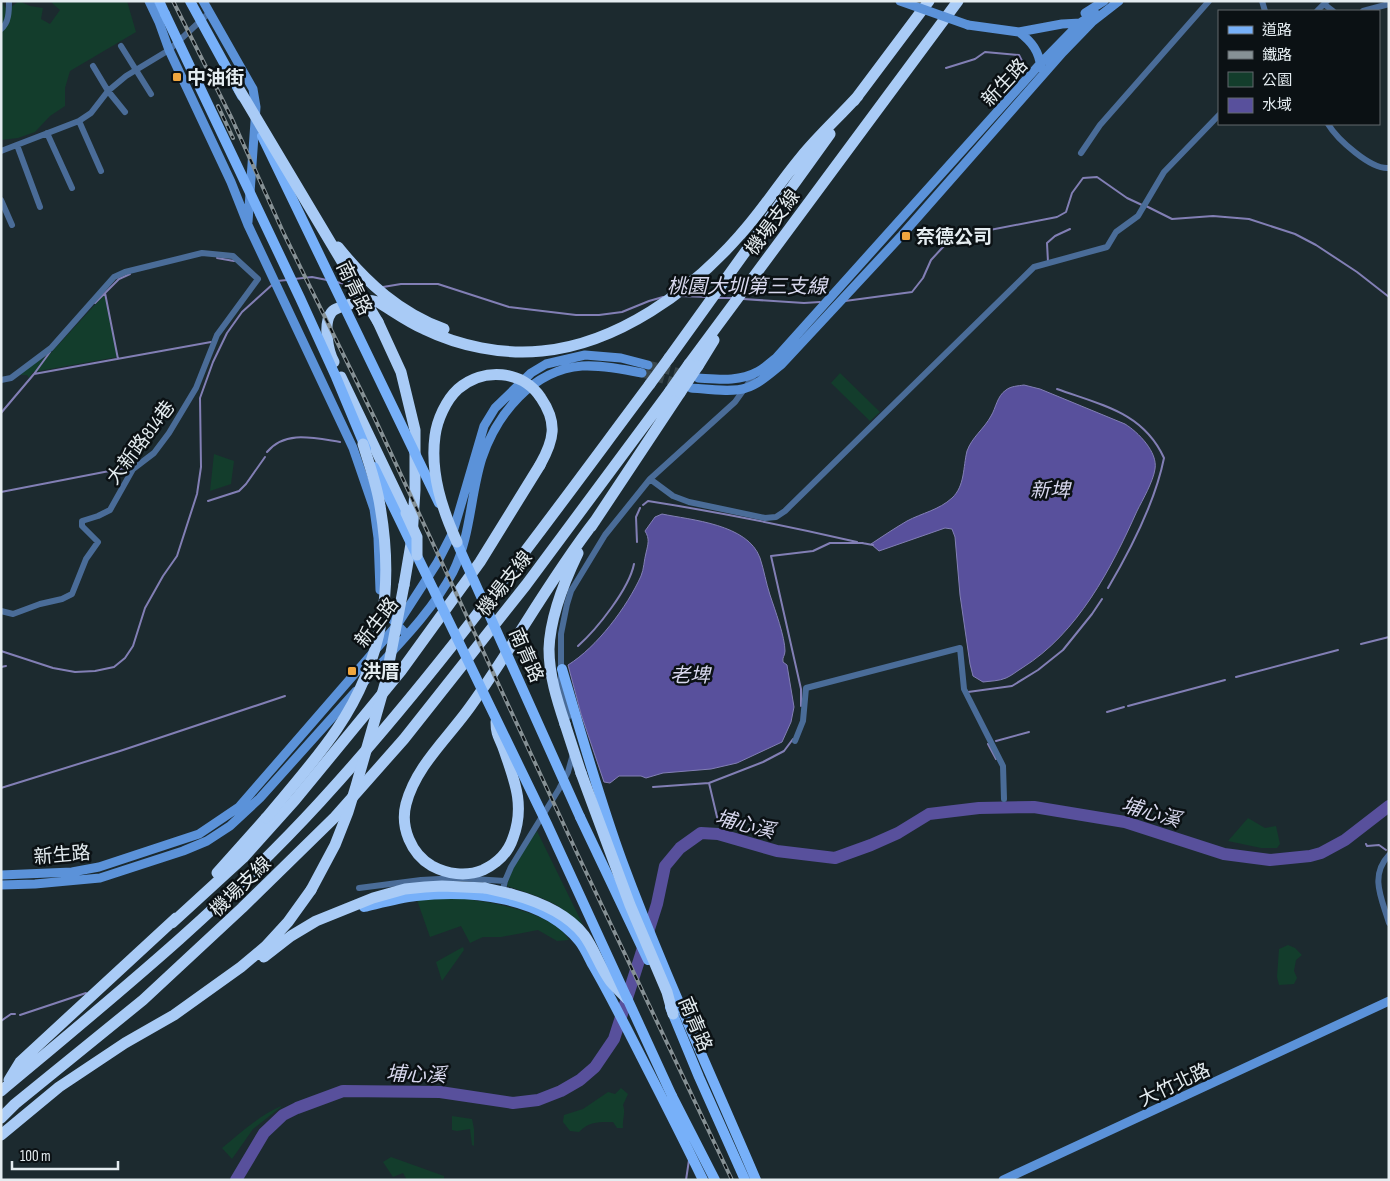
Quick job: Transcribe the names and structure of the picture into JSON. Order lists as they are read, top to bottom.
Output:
{
  "streets": {
    "highway": ["機場支線"],
    "main road": ["新生路", "南青路", "大竹北路"],
    "street": ["大新路814巷"]
  },
  "crossings": [
    ["新生路", "機場支線"]
  ],
  "water": [
    "桃園大圳第三支線",
    "新埤",
    "老埤",
    "埔心溪"
  ],
  "places": {
    "transit": ["中油街", "奈德公司", "洪厝"]
  },
  "legend": [
    "道路",
    "鐵路",
    "公園",
    "水域"
  ],
  "scale_bar": "100 m"
}
